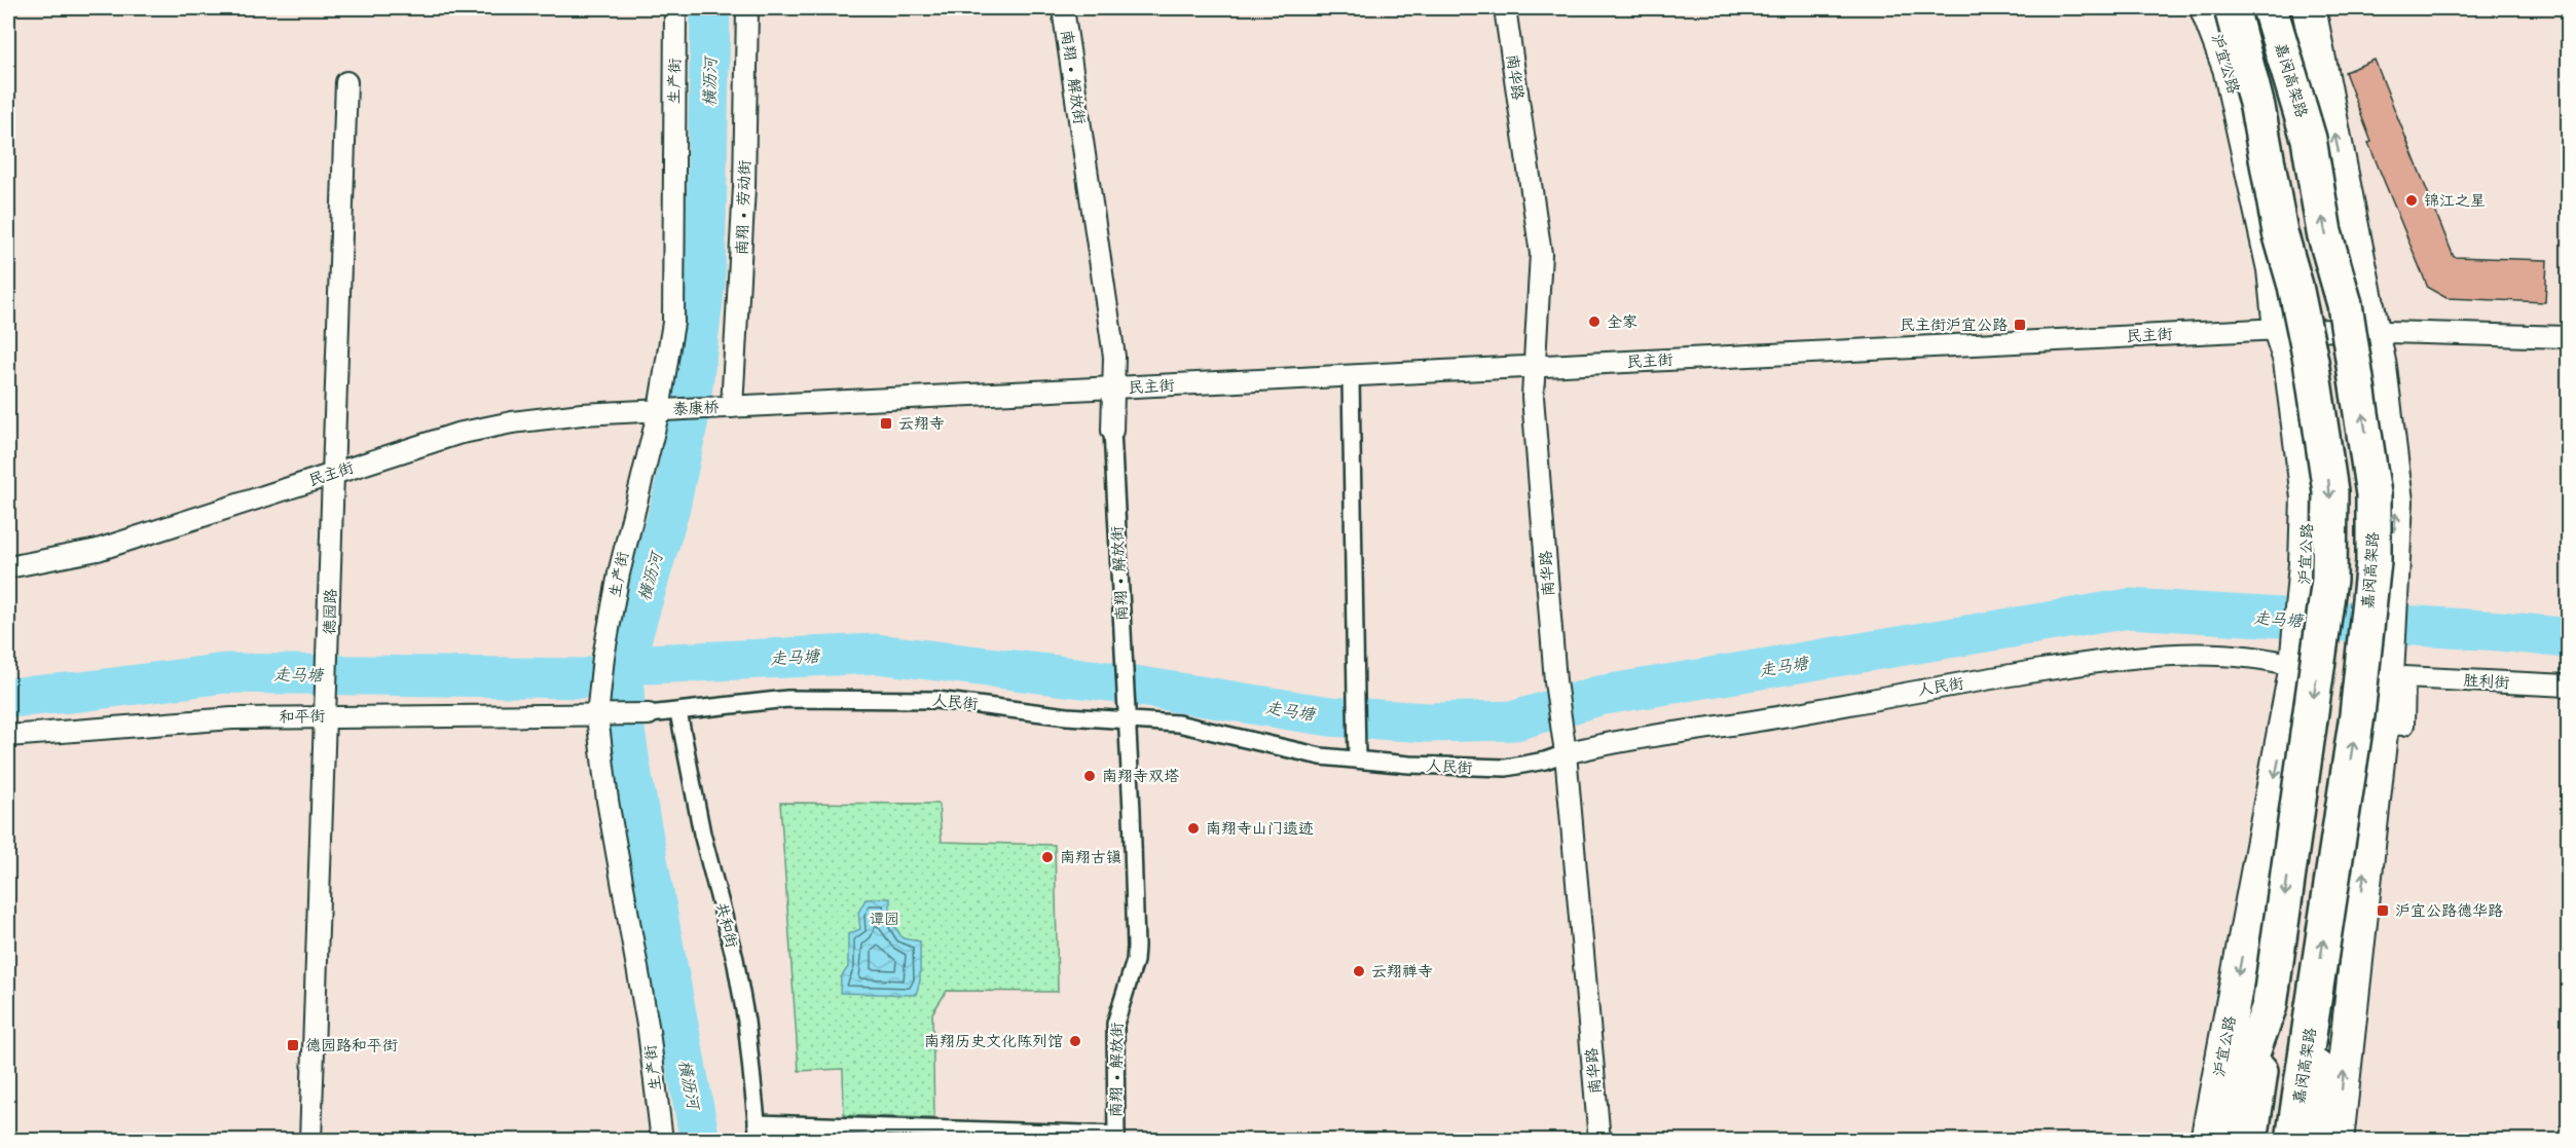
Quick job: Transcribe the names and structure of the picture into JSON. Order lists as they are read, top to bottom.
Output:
{
  "streets": {
    "highway": ["嘉闵高架路"],
    "main road": ["沪宜公路"],
    "street": [
      "南翔 • 解放街",
      "南华路",
      "生产街",
      "南翔 • 劳动街",
      "民主街",
      "泰康桥",
      "德园路",
      "胜利街",
      "人民街",
      "和平街",
      "共和街"
    ]
  },
  "crossings": [
    ["沪宜公路", "民主街"],
    ["沪宜公路", "人民街"],
    ["南翔 • 解放街", "民主街"],
    ["南翔 • 解放街", "人民街"],
    ["南华路", "民主街"],
    ["南华路", "人民街"],
    ["生产街", "民主街"],
    ["生产街", "泰康桥"],
    ["生产街", "人民街"],
    ["生产街", "和平街"],
    ["南翔 • 劳动街", "民主街"],
    ["南翔 • 劳动街", "泰康桥"],
    ["民主街", "泰康桥"],
    ["民主街", "德园路"],
    ["德园路", "和平街"],
    ["人民街", "和平街"],
    ["人民街", "共和街"]
  ],
  "water": ["横沥河", "走马塘"],
  "parks": ["谭园"],
  "places": {
    "other": [
      "锦江之星",
      "全家",
      "南翔寺双塔",
      "南翔寺山门遗迹",
      "南翔古镇",
      "云翔禅寺",
      "南翔历史文化陈列馆"
    ],
    "transit": [
      "民主街沪宜公路",
      "云翔寺",
      "沪宜公路德华路",
      "德园路和平街"
    ]
  }
}
